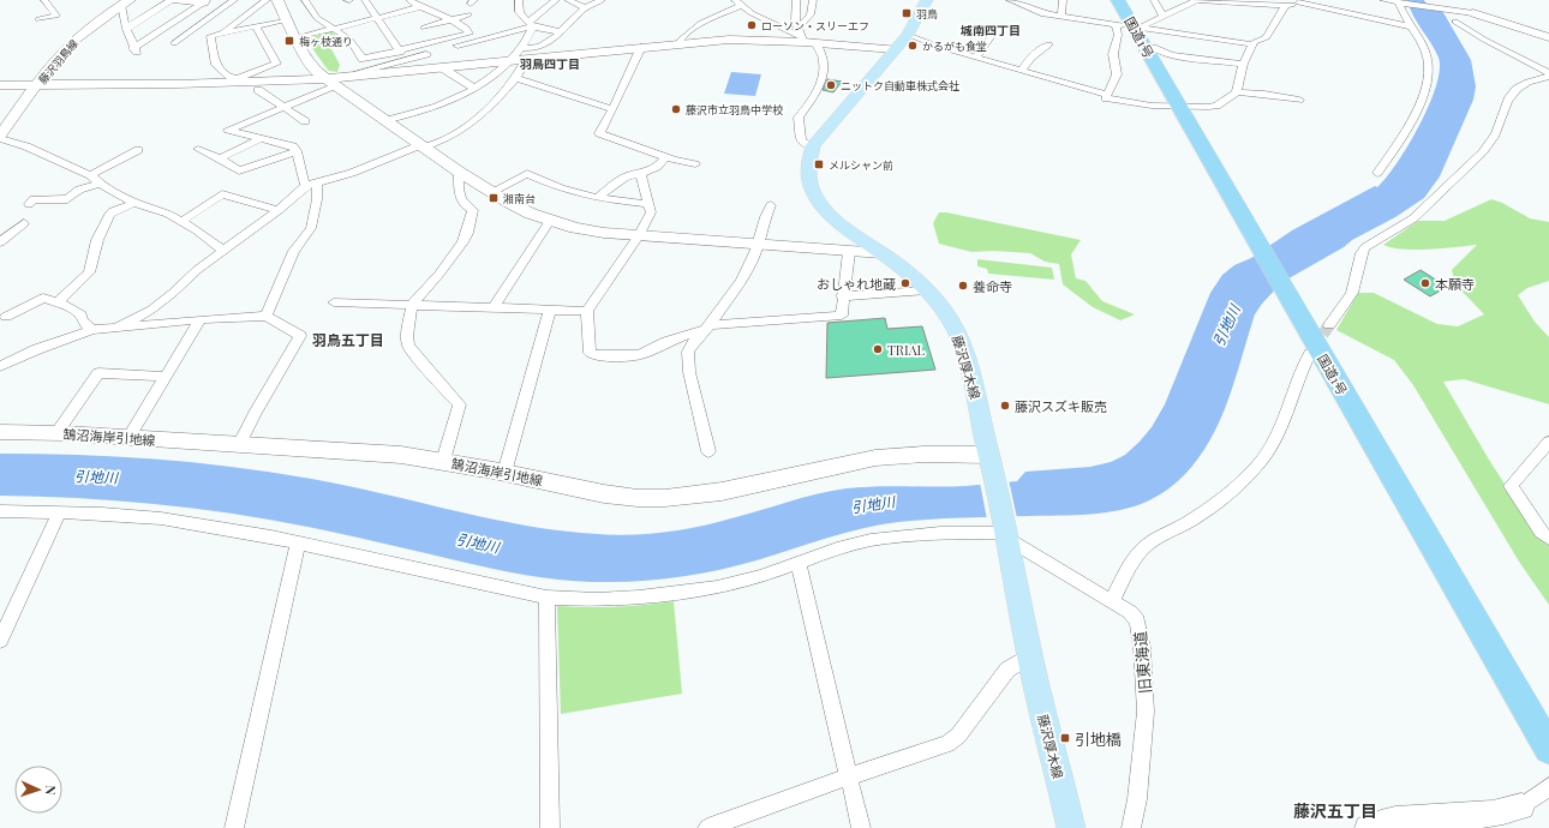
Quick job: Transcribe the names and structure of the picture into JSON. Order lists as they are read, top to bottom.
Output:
{
  "streets": {
    "highway": ["国道1号"],
    "main road": ["藤沢厚木線"],
    "street": ["藤沢羽鳥線", "鵠沼海岸引地線", "旧東海道"]
  },
  "crossings": [
    ["藤沢厚木線", "鵠沼海岸引地線"],
    ["藤沢厚木線", "旧東海道"]
  ],
  "districts": [
    "城南四丁目",
    "羽鳥四丁目",
    "羽鳥五丁目",
    "藤沢五丁目"
  ],
  "water": ["引地川"],
  "places": {
    "transit": [
      "羽鳥",
      "梅ヶ枝通り",
      "メルシャン前",
      "湘南台",
      "引地橋"
    ],
    "other": [
      "ローソン・スリーエフ",
      "かるがも食堂",
      "ニットク自動車株式会社",
      "藤沢市立羽鳥中学校",
      "おしゃれ地蔵",
      "本願寺",
      "養命寺",
      "TRIAL",
      "藤沢スズキ販売"
    ]
  },
  "north": "right"
}
